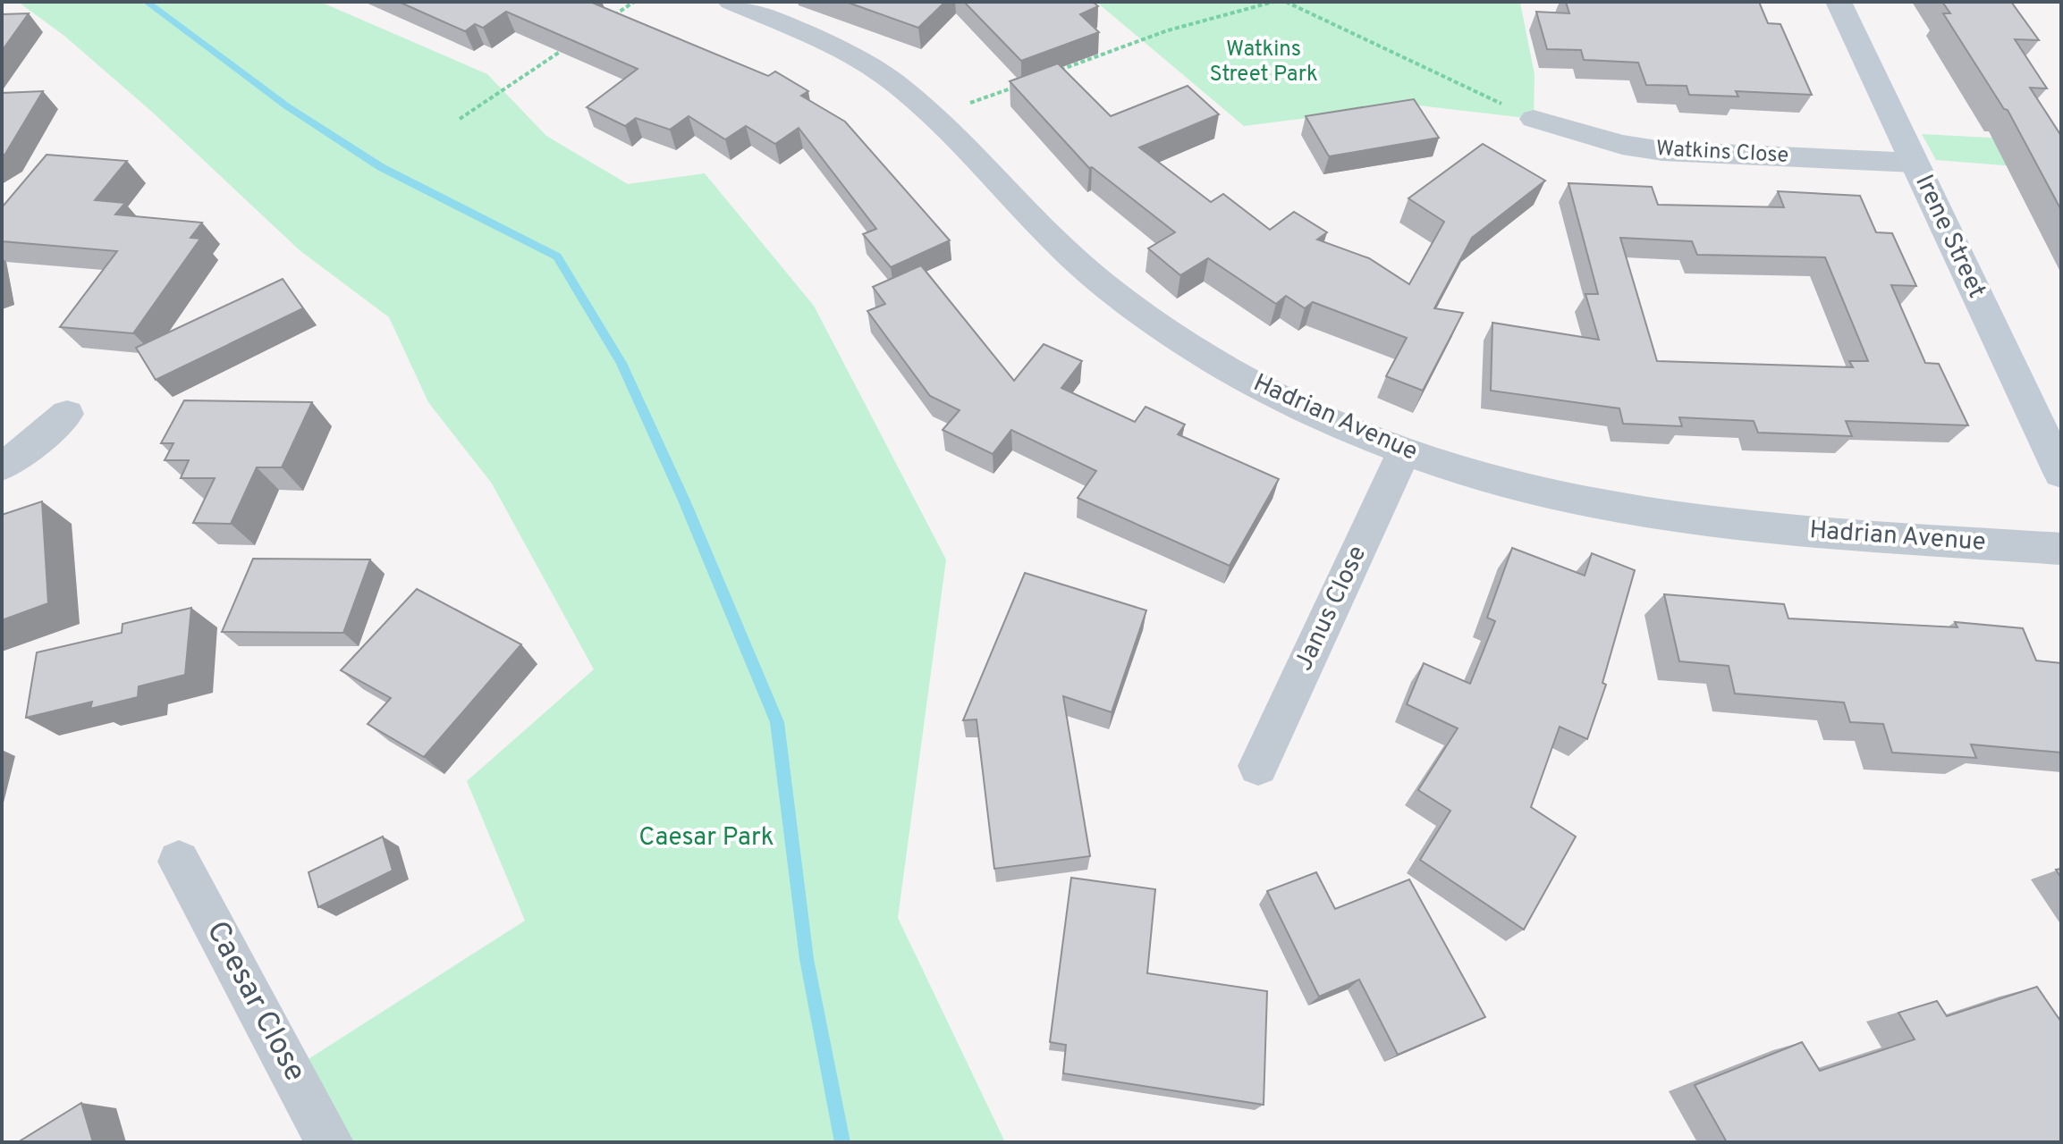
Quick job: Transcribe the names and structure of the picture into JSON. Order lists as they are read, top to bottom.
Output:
{
  "streets": {
    "street": [
      "Watkins Close",
      "Irene Street",
      "Hadrian Avenue",
      "Janus Close",
      "Caesar Close"
    ]
  },
  "crossings": [
    ["Watkins Close", "Irene Street"],
    ["Hadrian Avenue", "Janus Close"]
  ],
  "parks": ["Watkins Street Park", "Caesar Park"]
}
